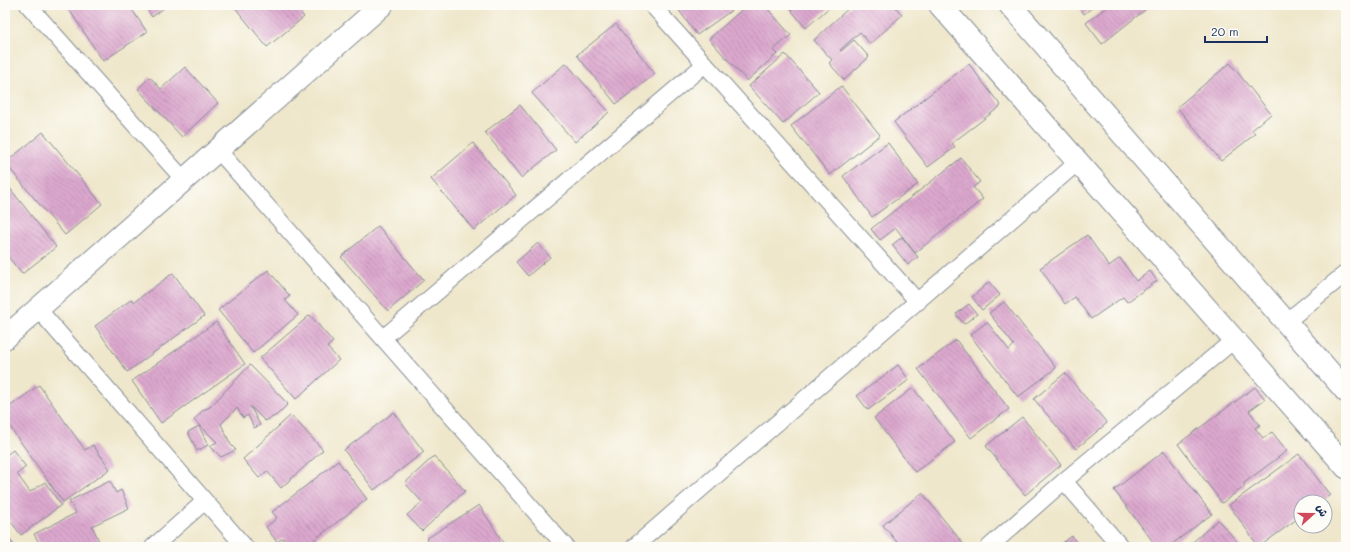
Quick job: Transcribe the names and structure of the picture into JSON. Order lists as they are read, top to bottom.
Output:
{
  "scale_bar": "20 m",
  "north": "right"
}
